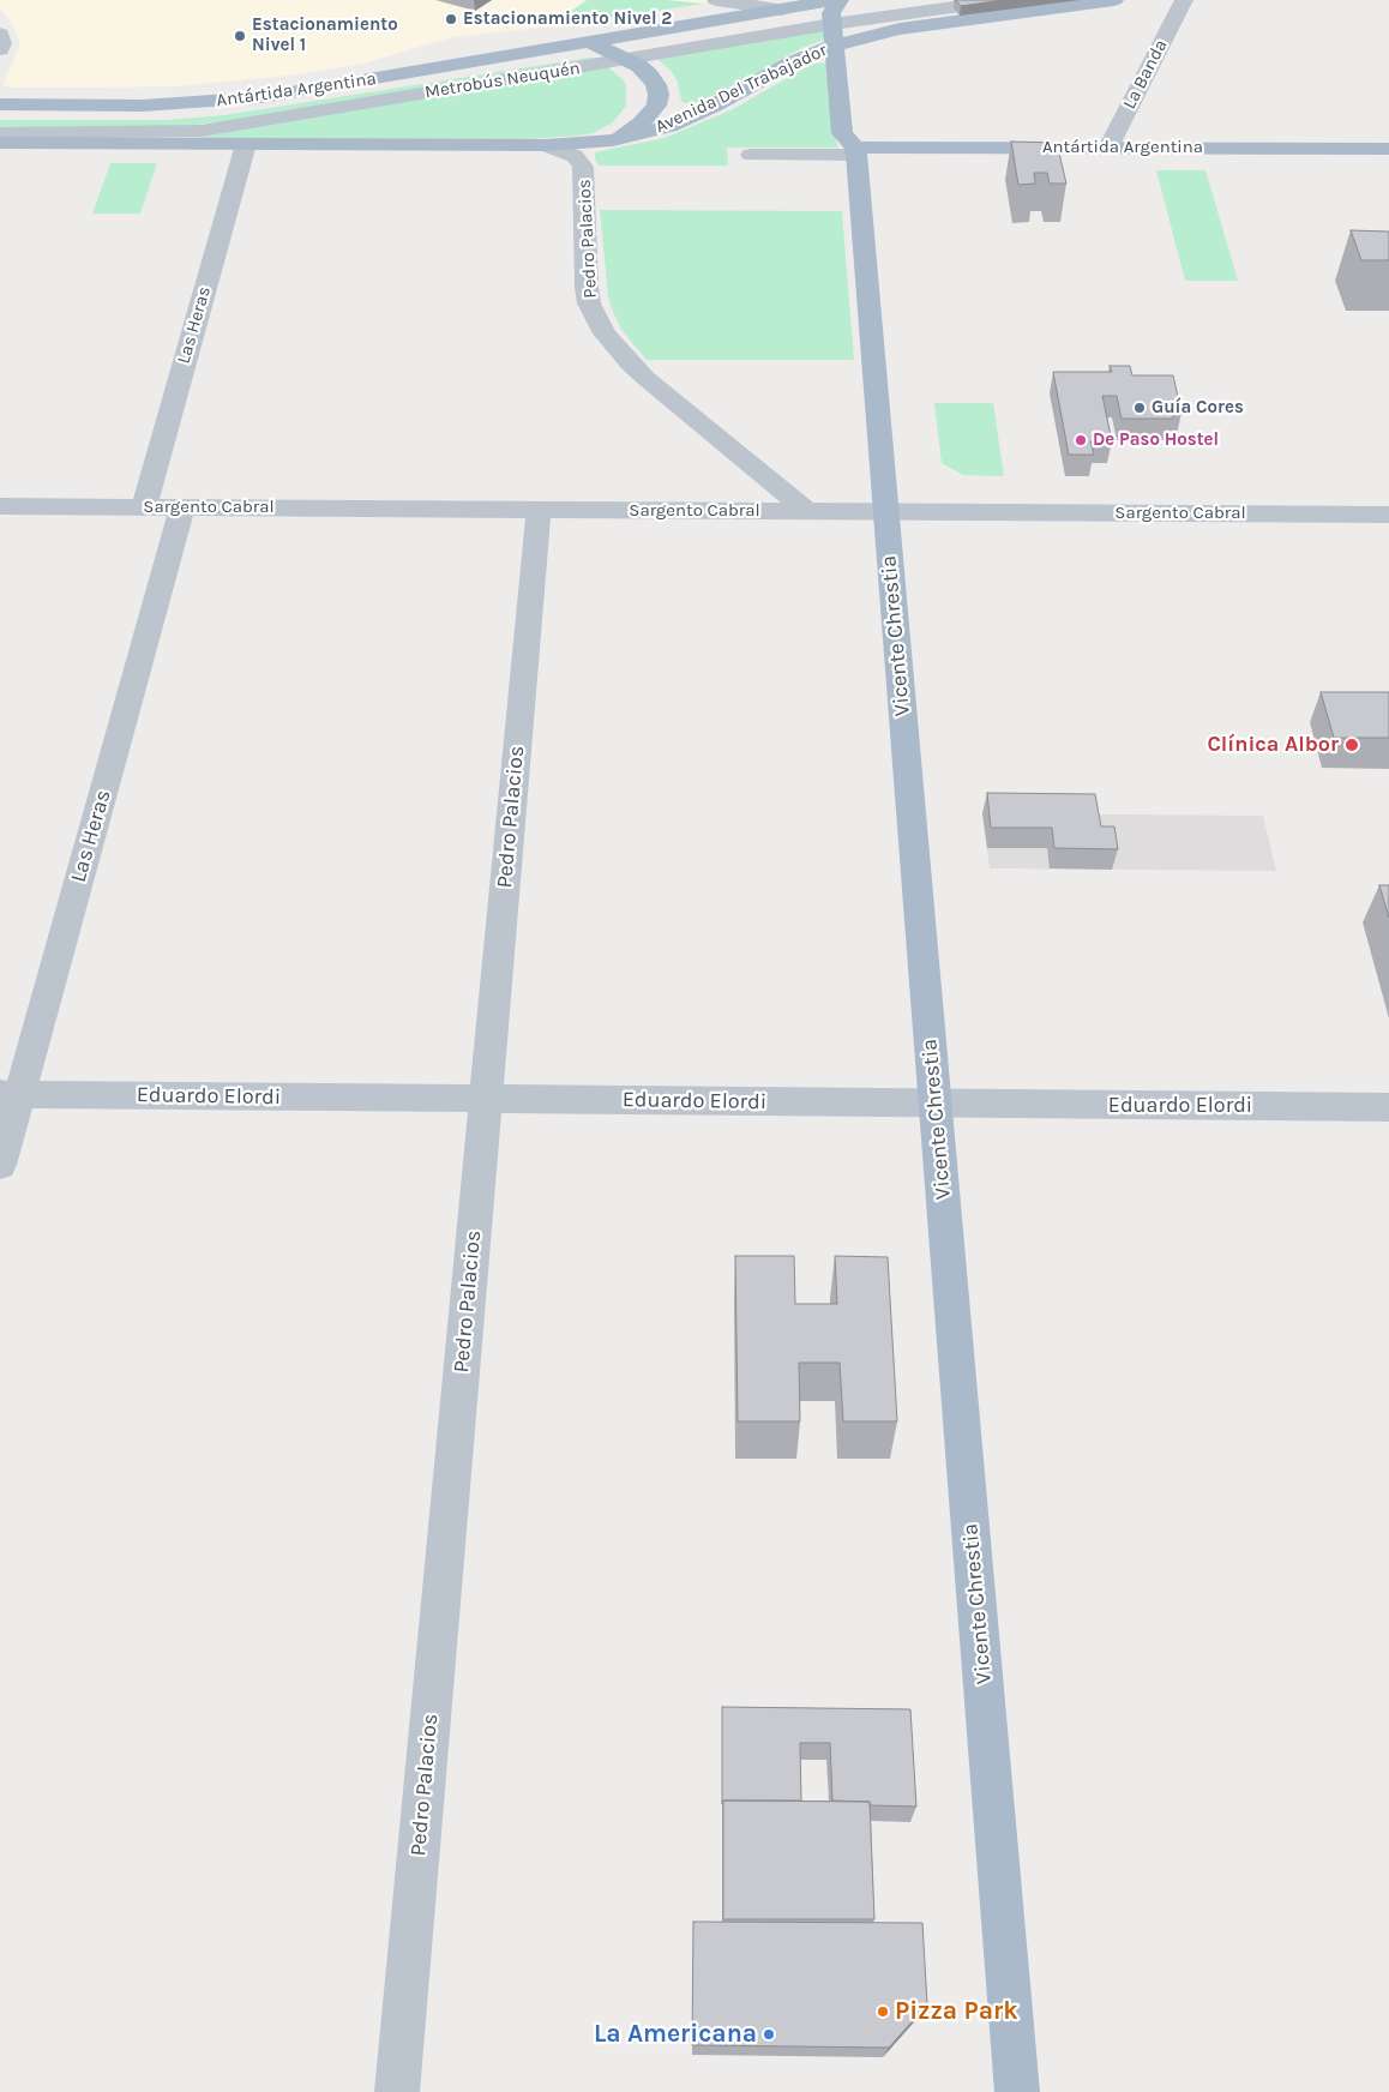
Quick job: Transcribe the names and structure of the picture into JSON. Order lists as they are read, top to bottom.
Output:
{
  "streets": {
    "main road": ["Avenida Del Trabajador", "Antártida Argentina", "Vicente Chrestia"],
    "street": [
      "La Banda",
      "Metrobús Neuquén",
      "Pedro Palacios",
      "Las Heras",
      "Sargento Cabral",
      "Eduardo Elordi"
    ]
  },
  "crossings": [
    ["La Banda", "Antártida Argentina"],
    ["Metrobús Neuquén", "Avenida Del Trabajador"],
    ["Avenida Del Trabajador", "Antártida Argentina"],
    ["Avenida Del Trabajador", "Pedro Palacios"],
    ["Avenida Del Trabajador", "Vicente Chrestia"],
    ["Antártida Argentina", "Vicente Chrestia"],
    ["Pedro Palacios", "Sargento Cabral"],
    ["Pedro Palacios", "Eduardo Elordi"],
    ["Las Heras", "Sargento Cabral"],
    ["Las Heras", "Eduardo Elordi"],
    ["Sargento Cabral", "Vicente Chrestia"],
    ["Vicente Chrestia", "Eduardo Elordi"]
  ],
  "places": [
    "Estacionamiento Nivel 2",
    "Estacionamiento Nivel 1",
    "Guía Cores",
    "De Paso Hostel",
    "Clínica Albor",
    "Pizza Park",
    "La Americana"
  ]
}
